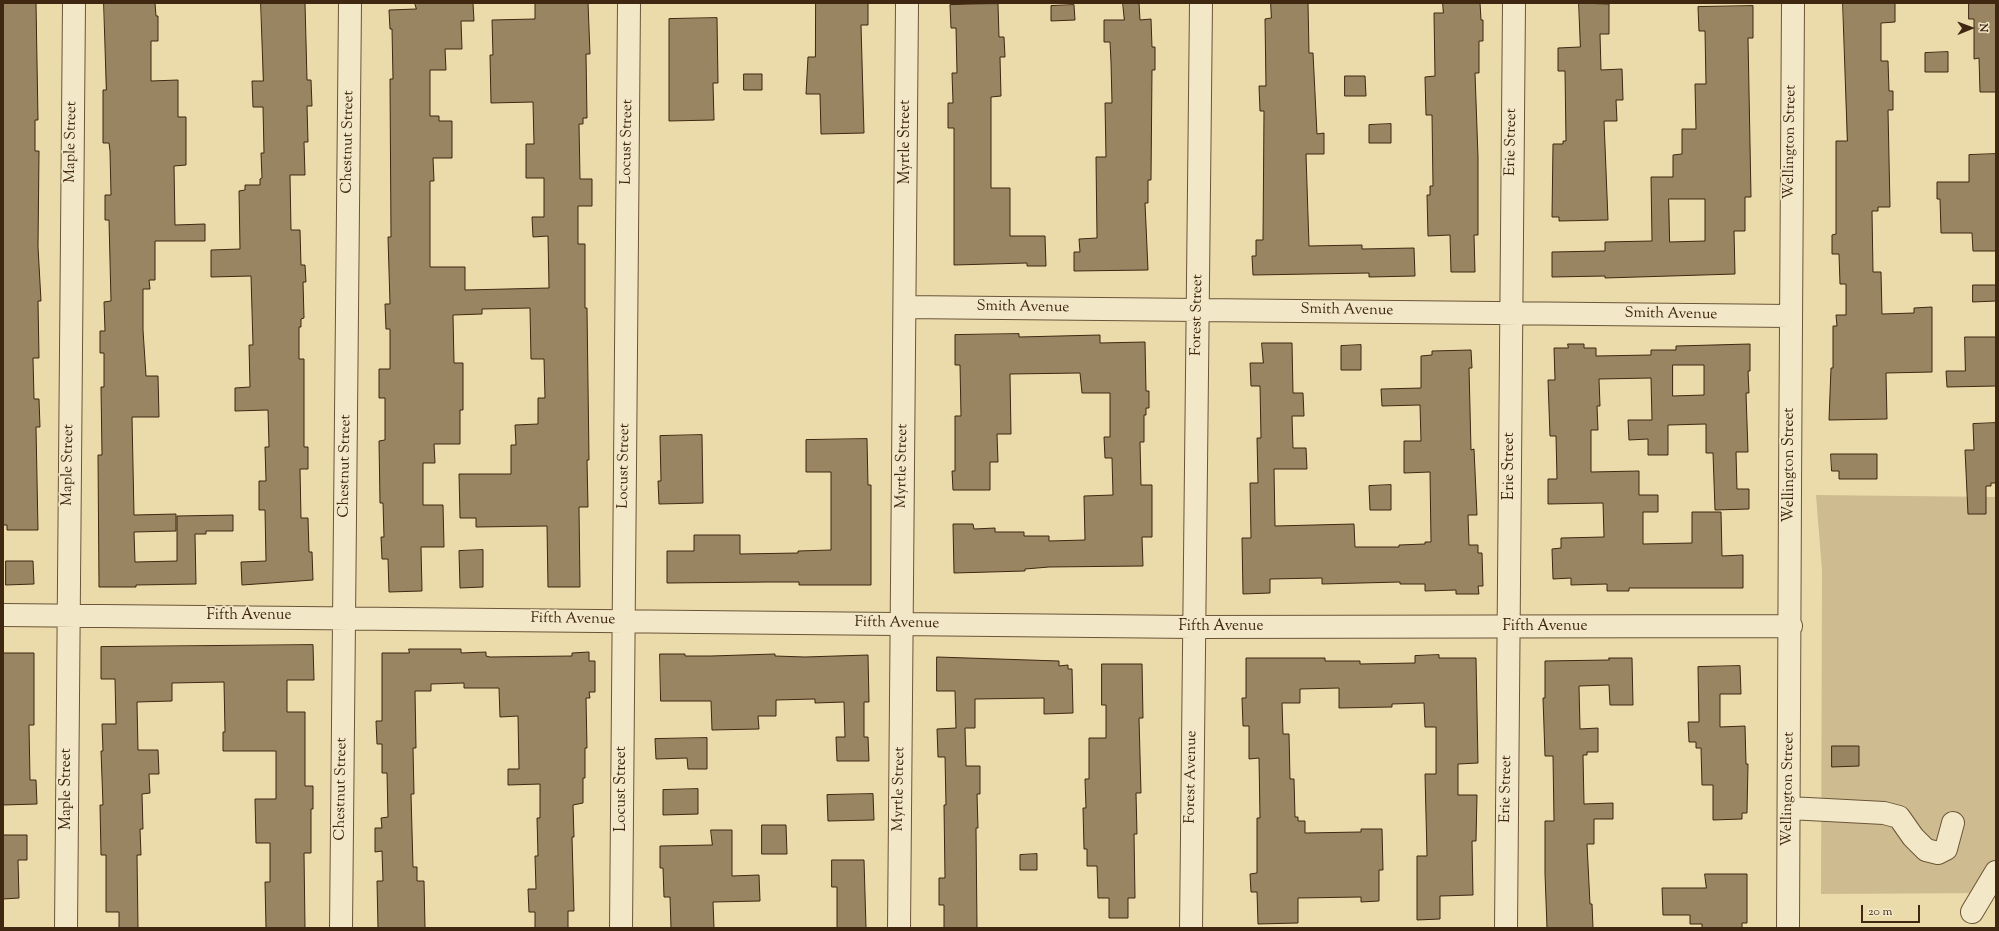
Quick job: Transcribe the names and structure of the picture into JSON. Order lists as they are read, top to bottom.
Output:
{
  "streets": {
    "street": [
      "Maple Street",
      "Chestnut Street",
      "Locust Street",
      "Myrtle Street",
      "Erie Street",
      "Wellington Street",
      "Smith Avenue",
      "Forest Street",
      "Fifth Avenue",
      "Forest Avenue"
    ]
  },
  "crossings": [
    ["Maple Street", "Fifth Avenue"],
    ["Chestnut Street", "Fifth Avenue"],
    ["Locust Street", "Fifth Avenue"],
    ["Myrtle Street", "Smith Avenue"],
    ["Myrtle Street", "Fifth Avenue"],
    ["Erie Street", "Smith Avenue"],
    ["Erie Street", "Fifth Avenue"],
    ["Wellington Street", "Smith Avenue"],
    ["Wellington Street", "Fifth Avenue"],
    ["Smith Avenue", "Forest Street"],
    ["Forest Street", "Fifth Avenue"],
    ["Forest Street", "Forest Avenue"],
    ["Fifth Avenue", "Forest Avenue"]
  ],
  "scale_bar": "20 m",
  "north": "right"
}
